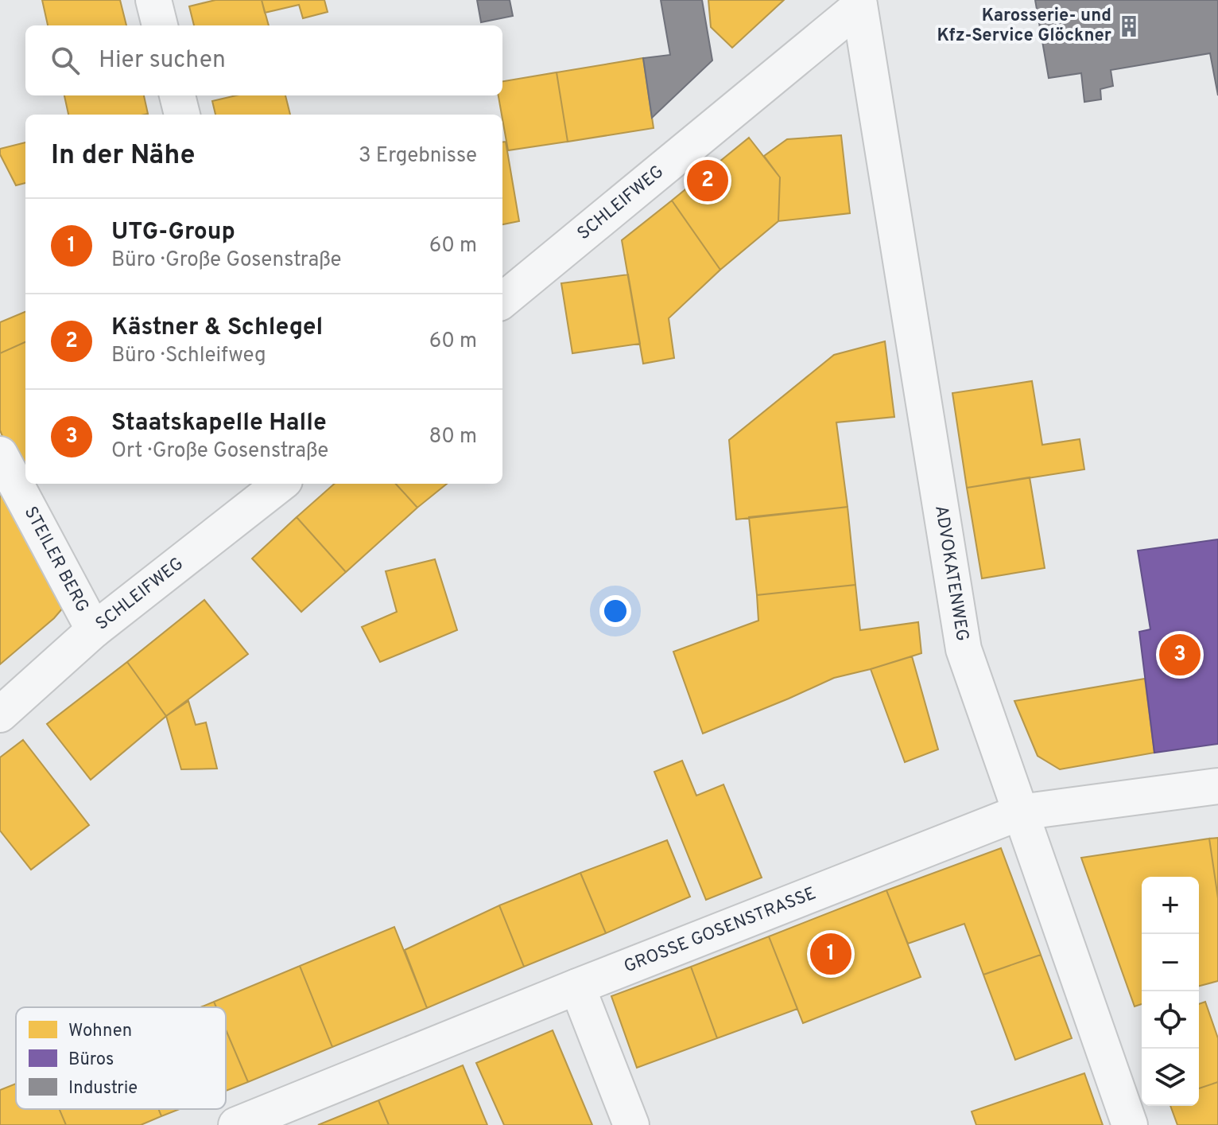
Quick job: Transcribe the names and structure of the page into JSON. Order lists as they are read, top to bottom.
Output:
{
  "streets": {
    "street": [
      "SCHLEIFWEG",
      "STEILER BERG",
      "ADVOKATENWEG",
      "GROSSE GOSENSTRASSE"
    ]
  },
  "crossings": [
    ["SCHLEIFWEG", "STEILER BERG"],
    ["SCHLEIFWEG", "ADVOKATENWEG"],
    ["ADVOKATENWEG", "GROSSE GOSENSTRASSE"]
  ],
  "places": {
    "building": ["Karosserie- und Kfz-Service Glöckner"]
  },
  "legend": ["Wohnen", "Büros", "Industrie"],
  "page": {
    "search": "Hier suchen",
    "heading": ["In der Nähe", "3 Ergebnisse"],
    "pins": ["2", "3", "1"],
    "list": [
      {
        "mark": "1",
        "name": "UTG-Group",
        "note": "Büro · Große Gosenstraße",
        "value": "60 m"
      },
      {
        "mark": "2",
        "name": "Kästner & Schlegel",
        "note": "Büro · Schleifweg",
        "value": "60 m"
      },
      {
        "mark": "3",
        "name": "Staatskapelle Halle",
        "note": "Ort · Große Gosenstraße",
        "value": "80 m"
      }
    ],
    "map_buttons": ["+", "−"]
  }
}
